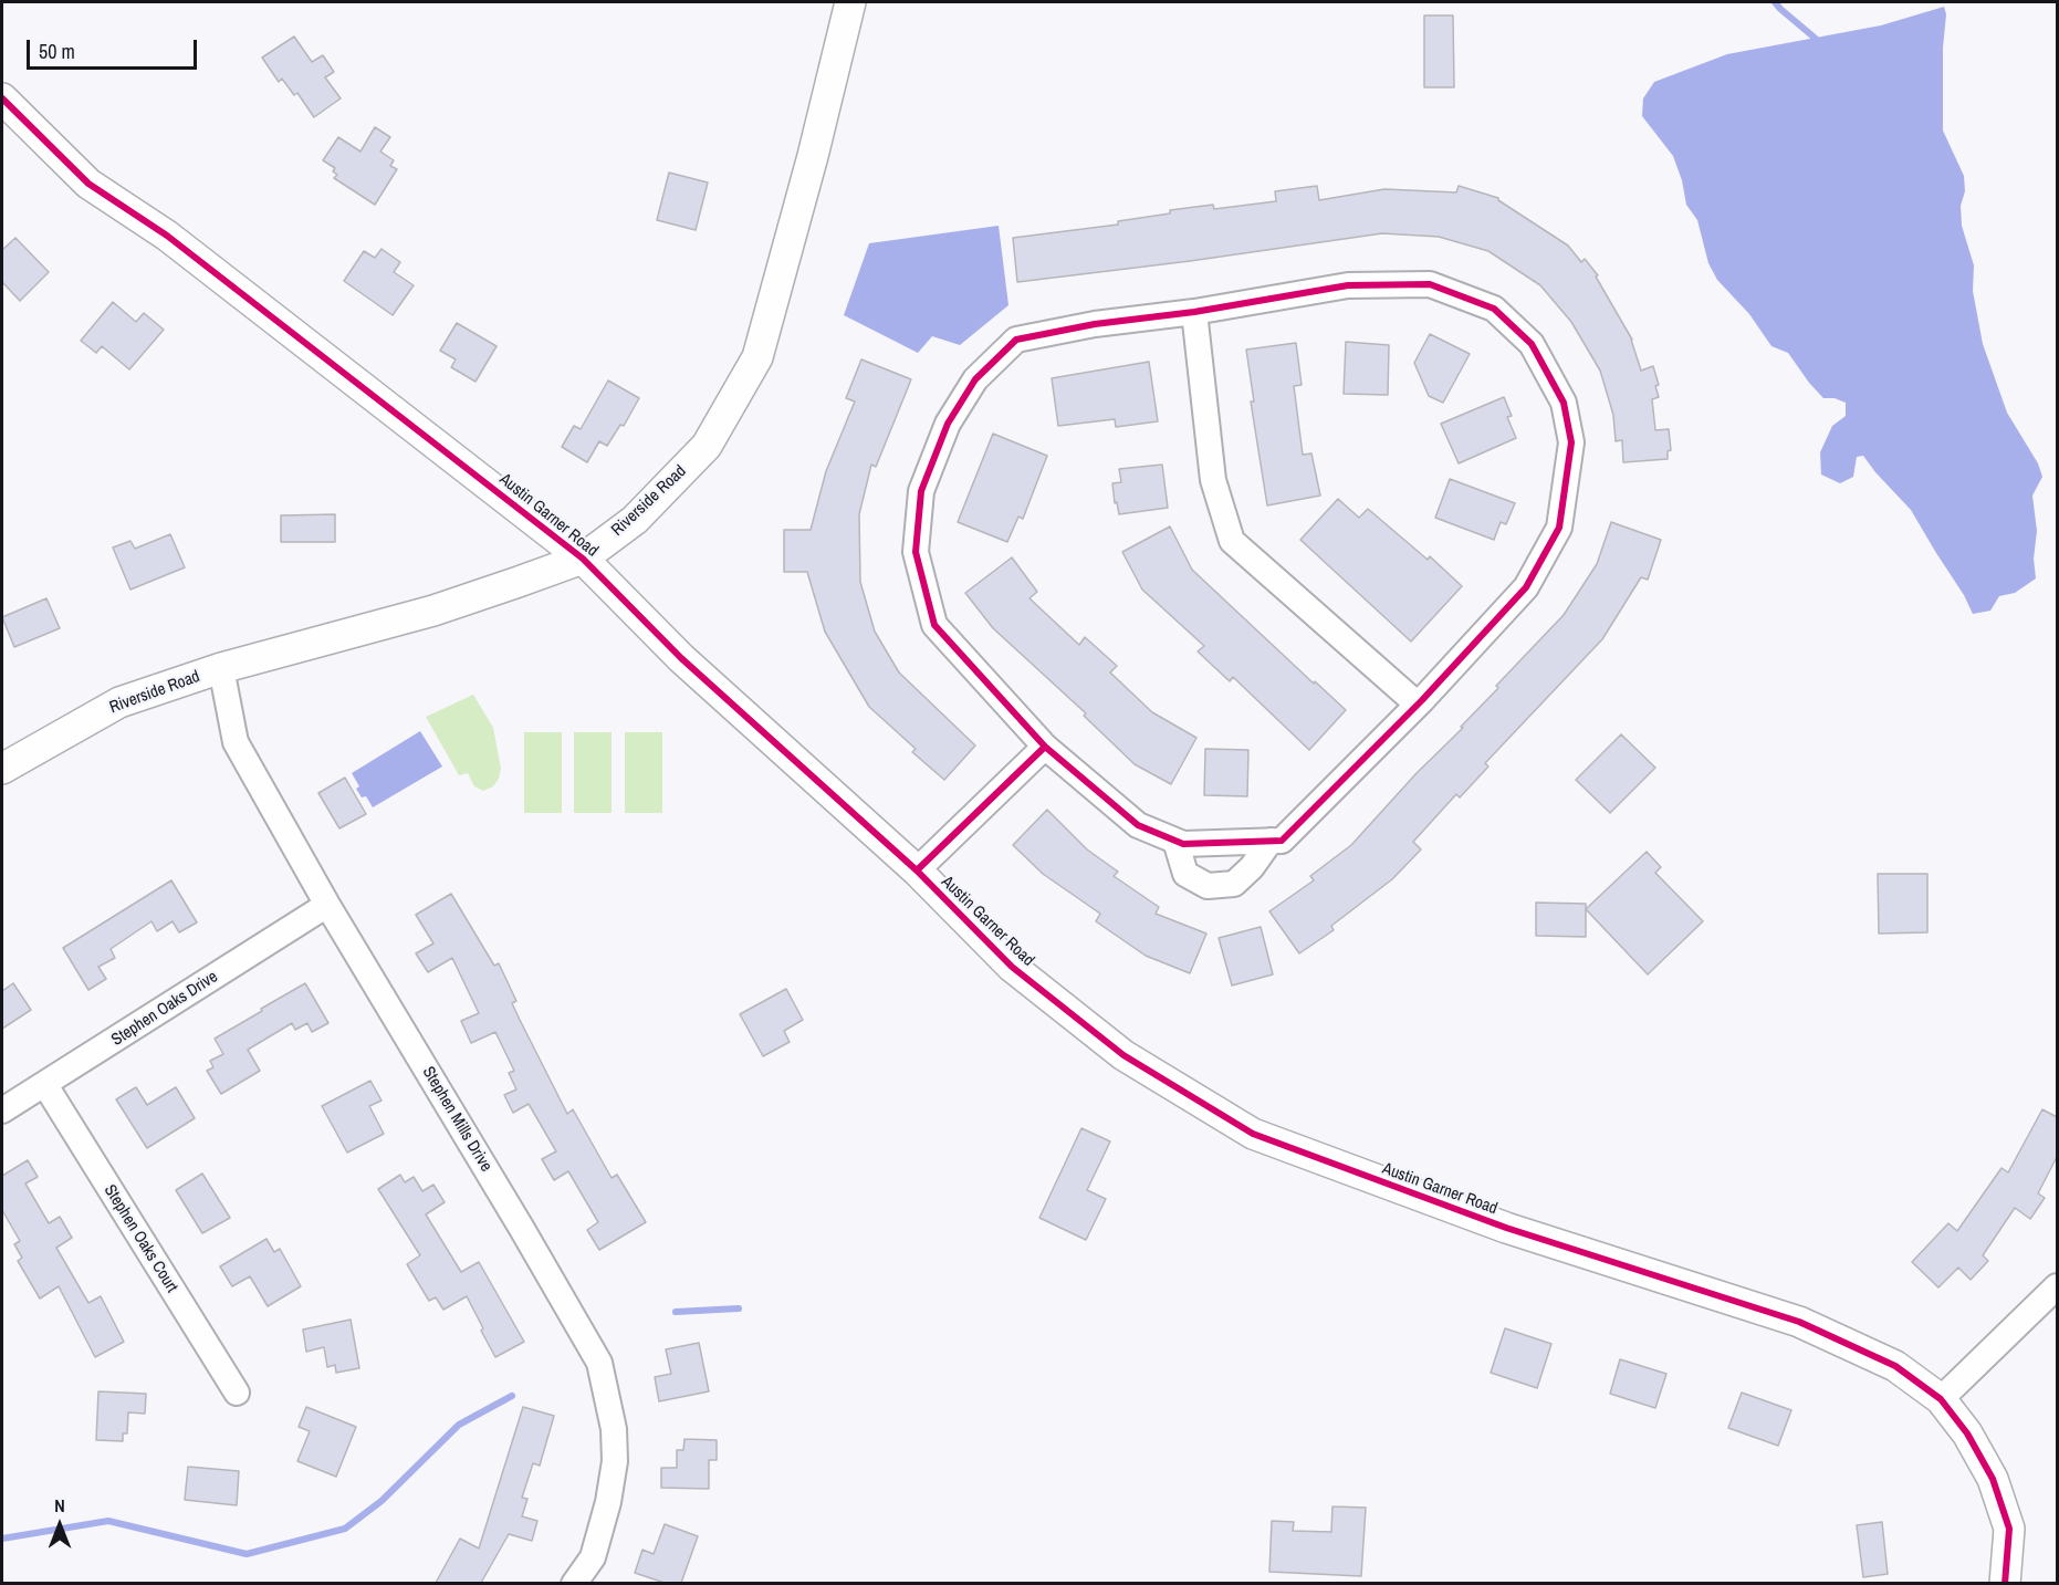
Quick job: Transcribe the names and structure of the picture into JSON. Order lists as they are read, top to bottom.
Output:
{
  "streets": {
    "street": [
      "Riverside Road",
      "Austin Garner Road",
      "Stephen Oaks Drive",
      "Stephen Mills Drive",
      "Stephen Oaks Court"
    ]
  },
  "crossings": [
    ["Riverside Road", "Austin Garner Road"],
    ["Riverside Road", "Stephen Mills Drive"],
    ["Stephen Oaks Drive", "Stephen Mills Drive"],
    ["Stephen Oaks Drive", "Stephen Oaks Court"]
  ],
  "scale_bar": "50 m",
  "north": "top"
}
